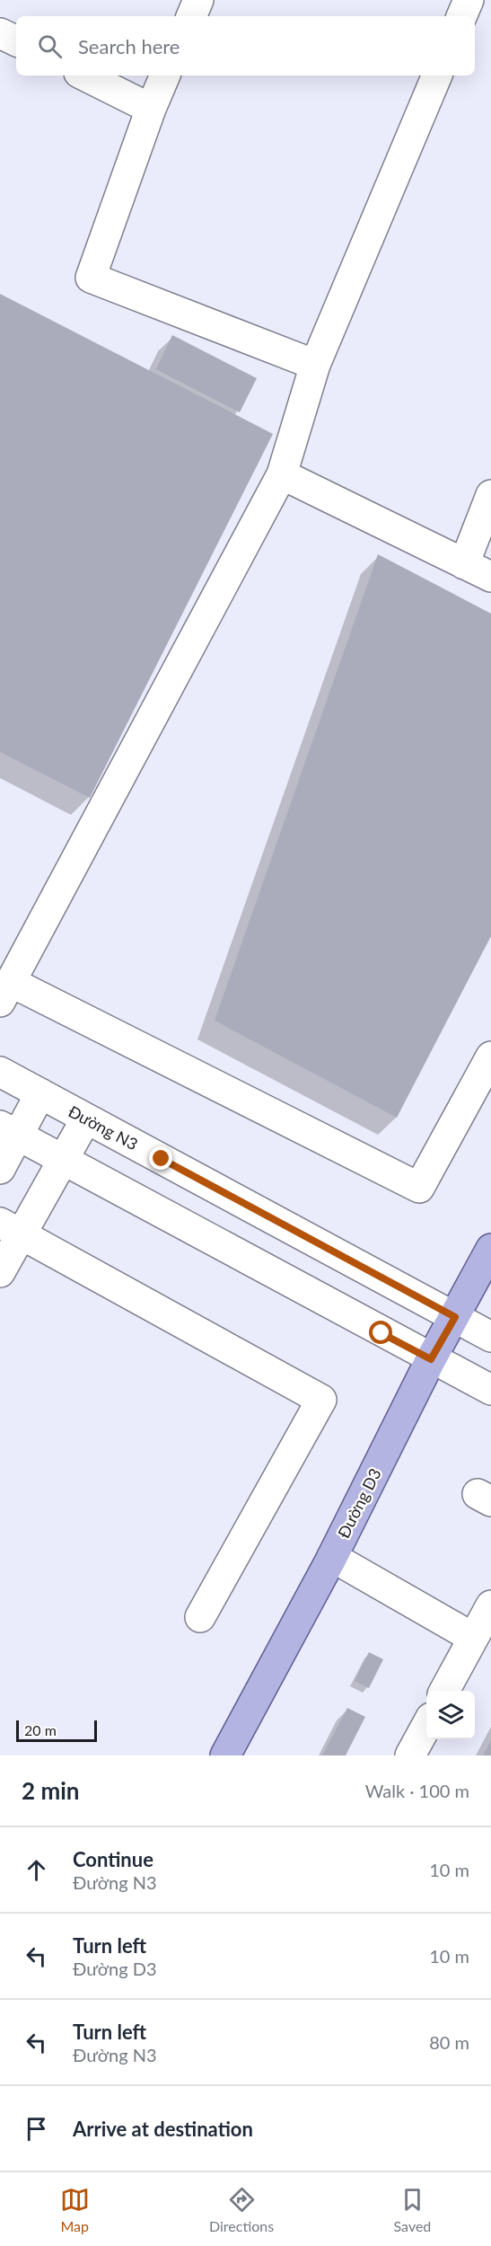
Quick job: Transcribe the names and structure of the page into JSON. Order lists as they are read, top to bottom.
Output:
{
  "streets": {
    "main road": ["Đường D3"],
    "street": ["Đường N3"]
  },
  "crossings": [
    ["Đường N3", "Đường D3"]
  ],
  "scale_bar": "20 m",
  "page": {
    "search": "Search here",
    "scale": "20 m",
    "heading": ["2 min", "Walk · 100 m"],
    "list": [
      ["Continue", "Đường N3", "10 m"],
      ["Turn left", "Đường D3", "10 m"],
      ["Turn left", "Đường N3", "80 m"],
      "Arrive at destination"
    ],
    "nav": ["Map", "Directions", "Saved"]
  }
}
